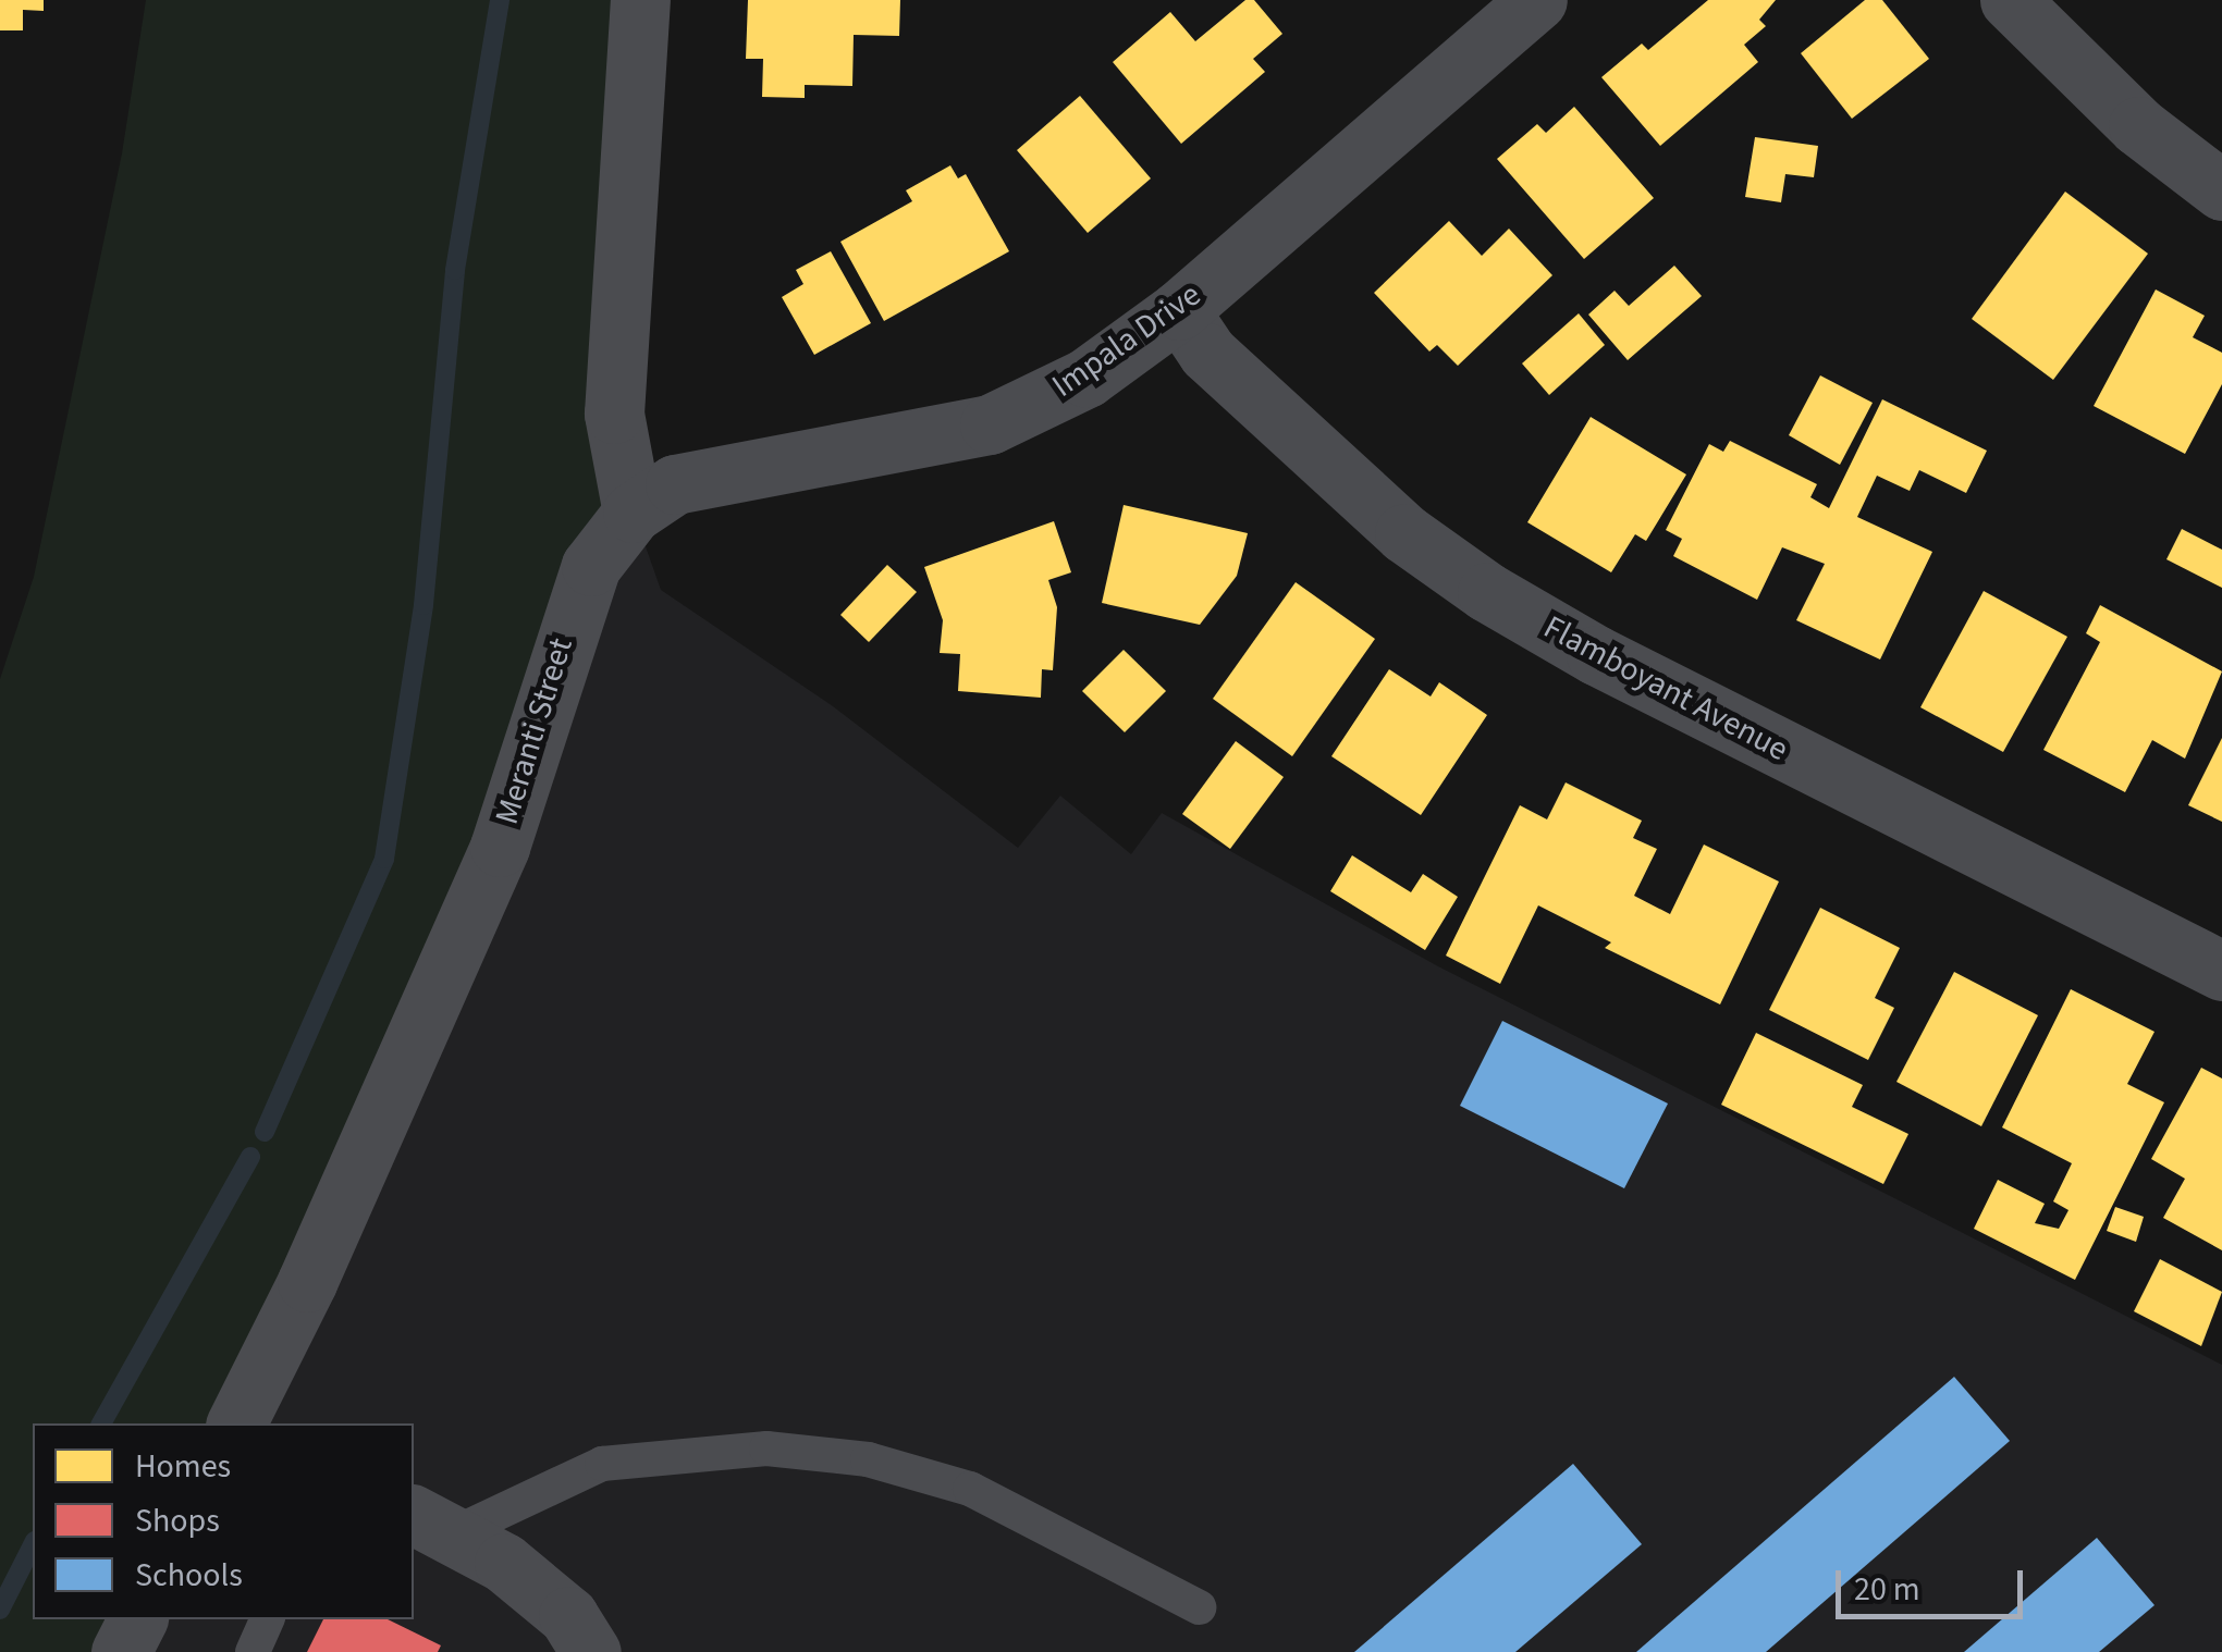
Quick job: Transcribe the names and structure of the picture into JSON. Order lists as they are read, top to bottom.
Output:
{
  "streets": {
    "street": ["Impala Drive", "Flamboyant Avenue", "Meranti Street"]
  },
  "crossings": [
    ["Impala Drive", "Flamboyant Avenue"],
    ["Impala Drive", "Meranti Street"]
  ],
  "legend": ["Homes", "Shops", "Schools"],
  "scale_bar": "20 m"
}
